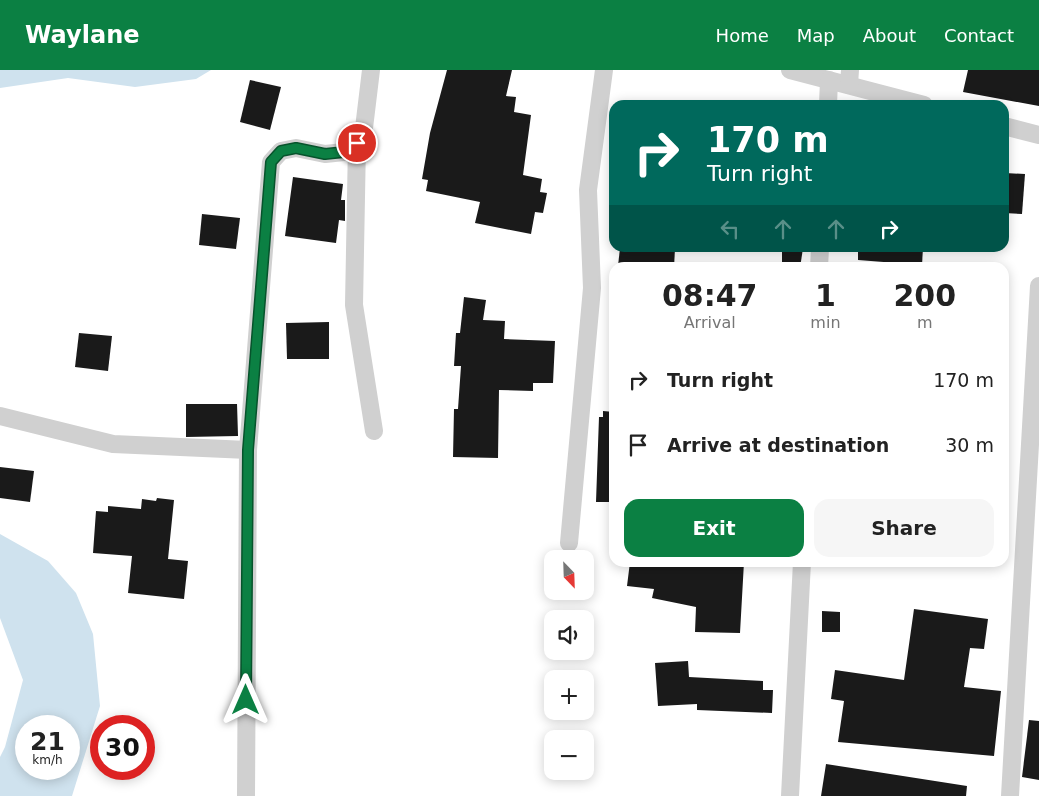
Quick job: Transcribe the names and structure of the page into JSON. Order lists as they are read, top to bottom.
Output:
{
  "north": "bottom right",
  "page": {
    "header": "Waylane",
    "nav": [
      "Home",
      "Map",
      "About",
      "Contact"
    ],
    "turn": ["170 m", "Turn right"],
    "eta": [
      "08:47",
      "Arrival",
      "1",
      "min",
      "200",
      "m"
    ],
    "list": [
      {
        "name": "Turn right",
        "value": "170 m"
      },
      {
        "name": "Arrive at destination",
        "value": "30 m"
      }
    ],
    "buttons": ["Exit", "Share"],
    "map_buttons": ["+", "−"],
    "speed": "21 km/h",
    "limit": "30"
  }
}
